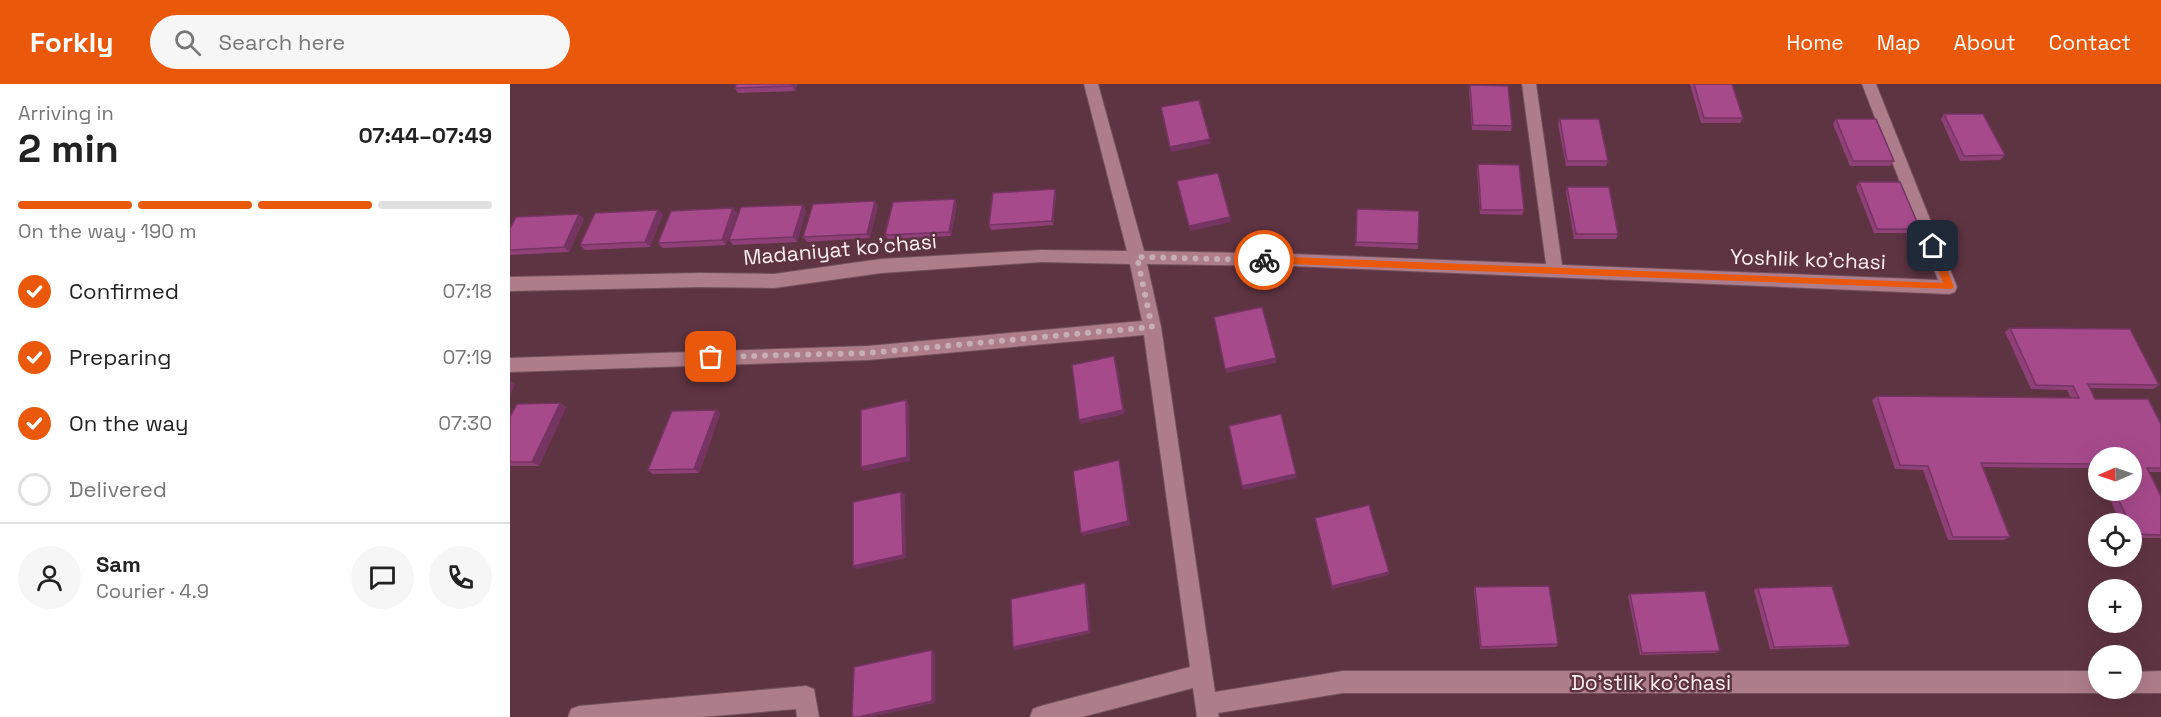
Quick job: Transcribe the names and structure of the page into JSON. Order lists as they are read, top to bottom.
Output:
{
  "streets": {
    "street": ["Madaniyat ko'chasi", "Yoshlik ko'chasi", "Do'stlik ko'chasi"]
  },
  "crossings": [
    ["Madaniyat ko'chasi", "Yoshlik ko'chasi"]
  ],
  "north": "left",
  "page": {
    "header": "Forkly",
    "search": "Search here",
    "nav": [
      "Home",
      "Map",
      "About",
      "Contact"
    ],
    "heading": ["2 min", "Arriving in", "07:44–07:49"],
    "panel": ["Sam", "Courier · 4.9"],
    "bar": "On the way · 190 m",
    "list": [
      ["Confirmed", "07:18"],
      ["Preparing", "07:19"],
      ["On the way", "07:30"],
      "Delivered"
    ],
    "map_buttons": ["+", "−"]
  }
}
